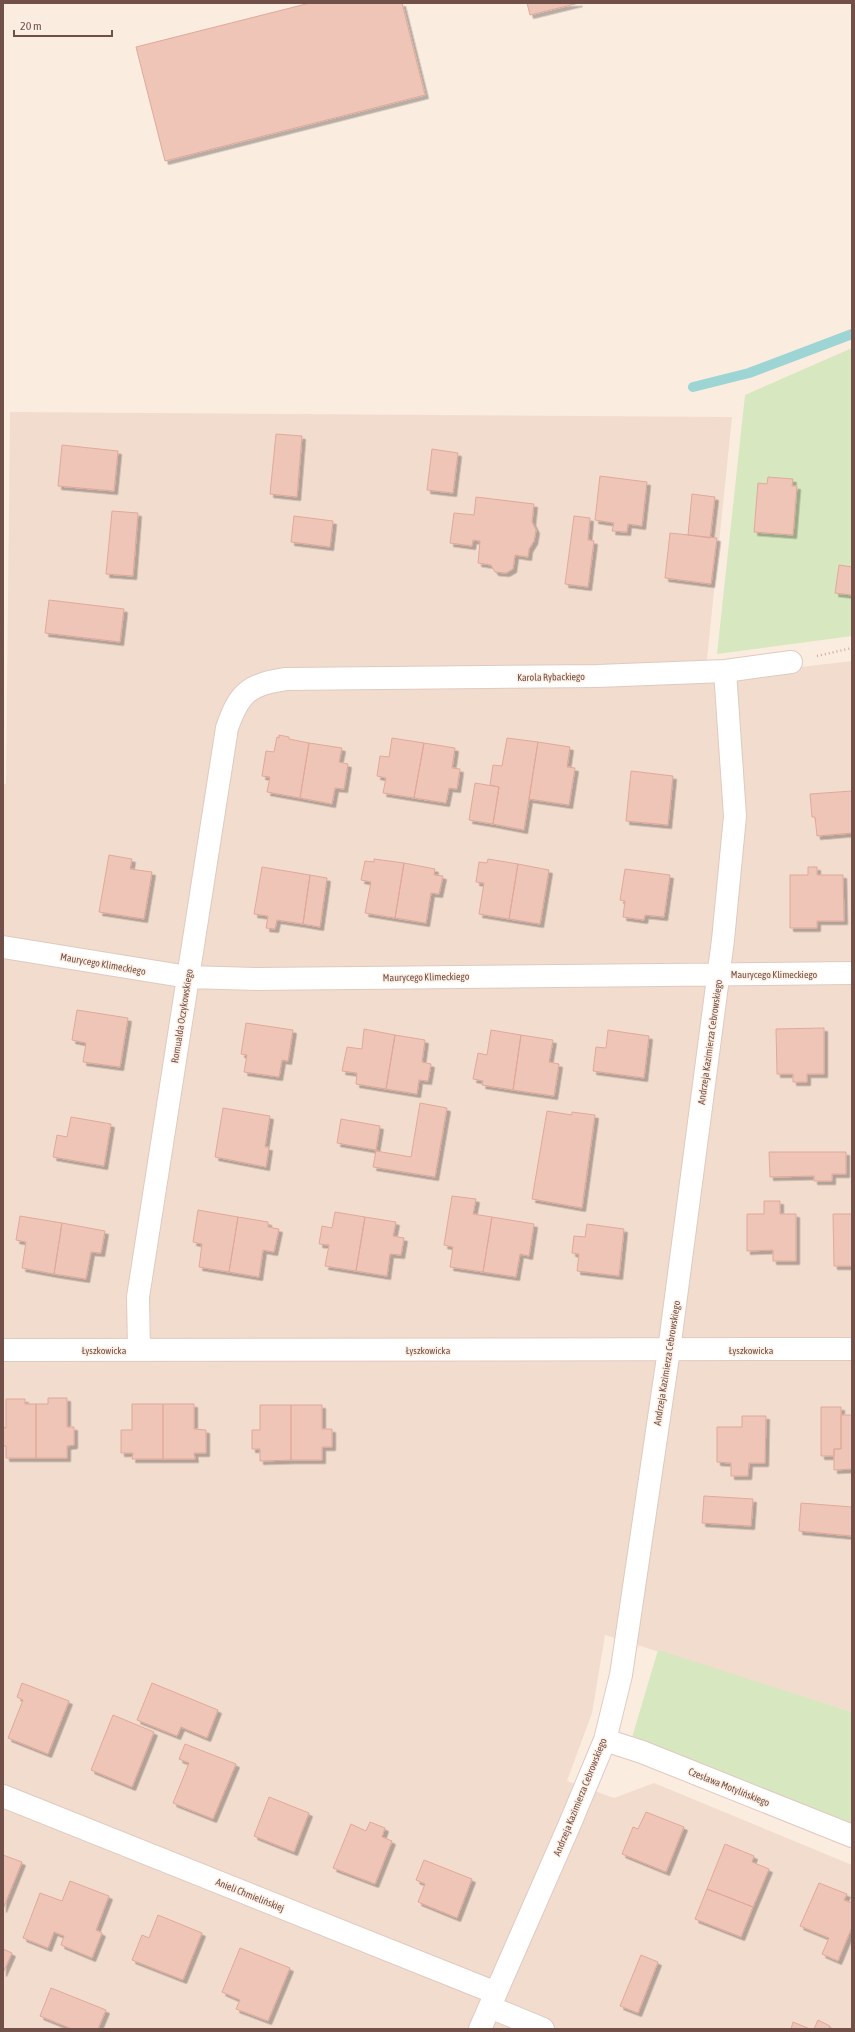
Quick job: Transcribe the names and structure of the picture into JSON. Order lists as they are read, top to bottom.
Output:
{
  "streets": {
    "street": [
      "Karola Rybackiego",
      "Maurycego Klimeckiego",
      "Romualda Oczykowskiego",
      "Andrzeja Kazimierza Cebrowskiego",
      "Łyszkowicka",
      "Czesława Motylińskiego",
      "Anieli Chmielińskiej"
    ]
  },
  "crossings": [
    ["Karola Rybackiego", "Romualda Oczykowskiego"],
    ["Karola Rybackiego", "Andrzeja Kazimierza Cebrowskiego"],
    ["Maurycego Klimeckiego", "Romualda Oczykowskiego"],
    ["Maurycego Klimeckiego", "Andrzeja Kazimierza Cebrowskiego"],
    ["Romualda Oczykowskiego", "Łyszkowicka"],
    ["Andrzeja Kazimierza Cebrowskiego", "Łyszkowicka"],
    ["Andrzeja Kazimierza Cebrowskiego", "Czesława Motylińskiego"],
    ["Andrzeja Kazimierza Cebrowskiego", "Anieli Chmielińskiej"]
  ],
  "scale_bar": "20 m"
}
